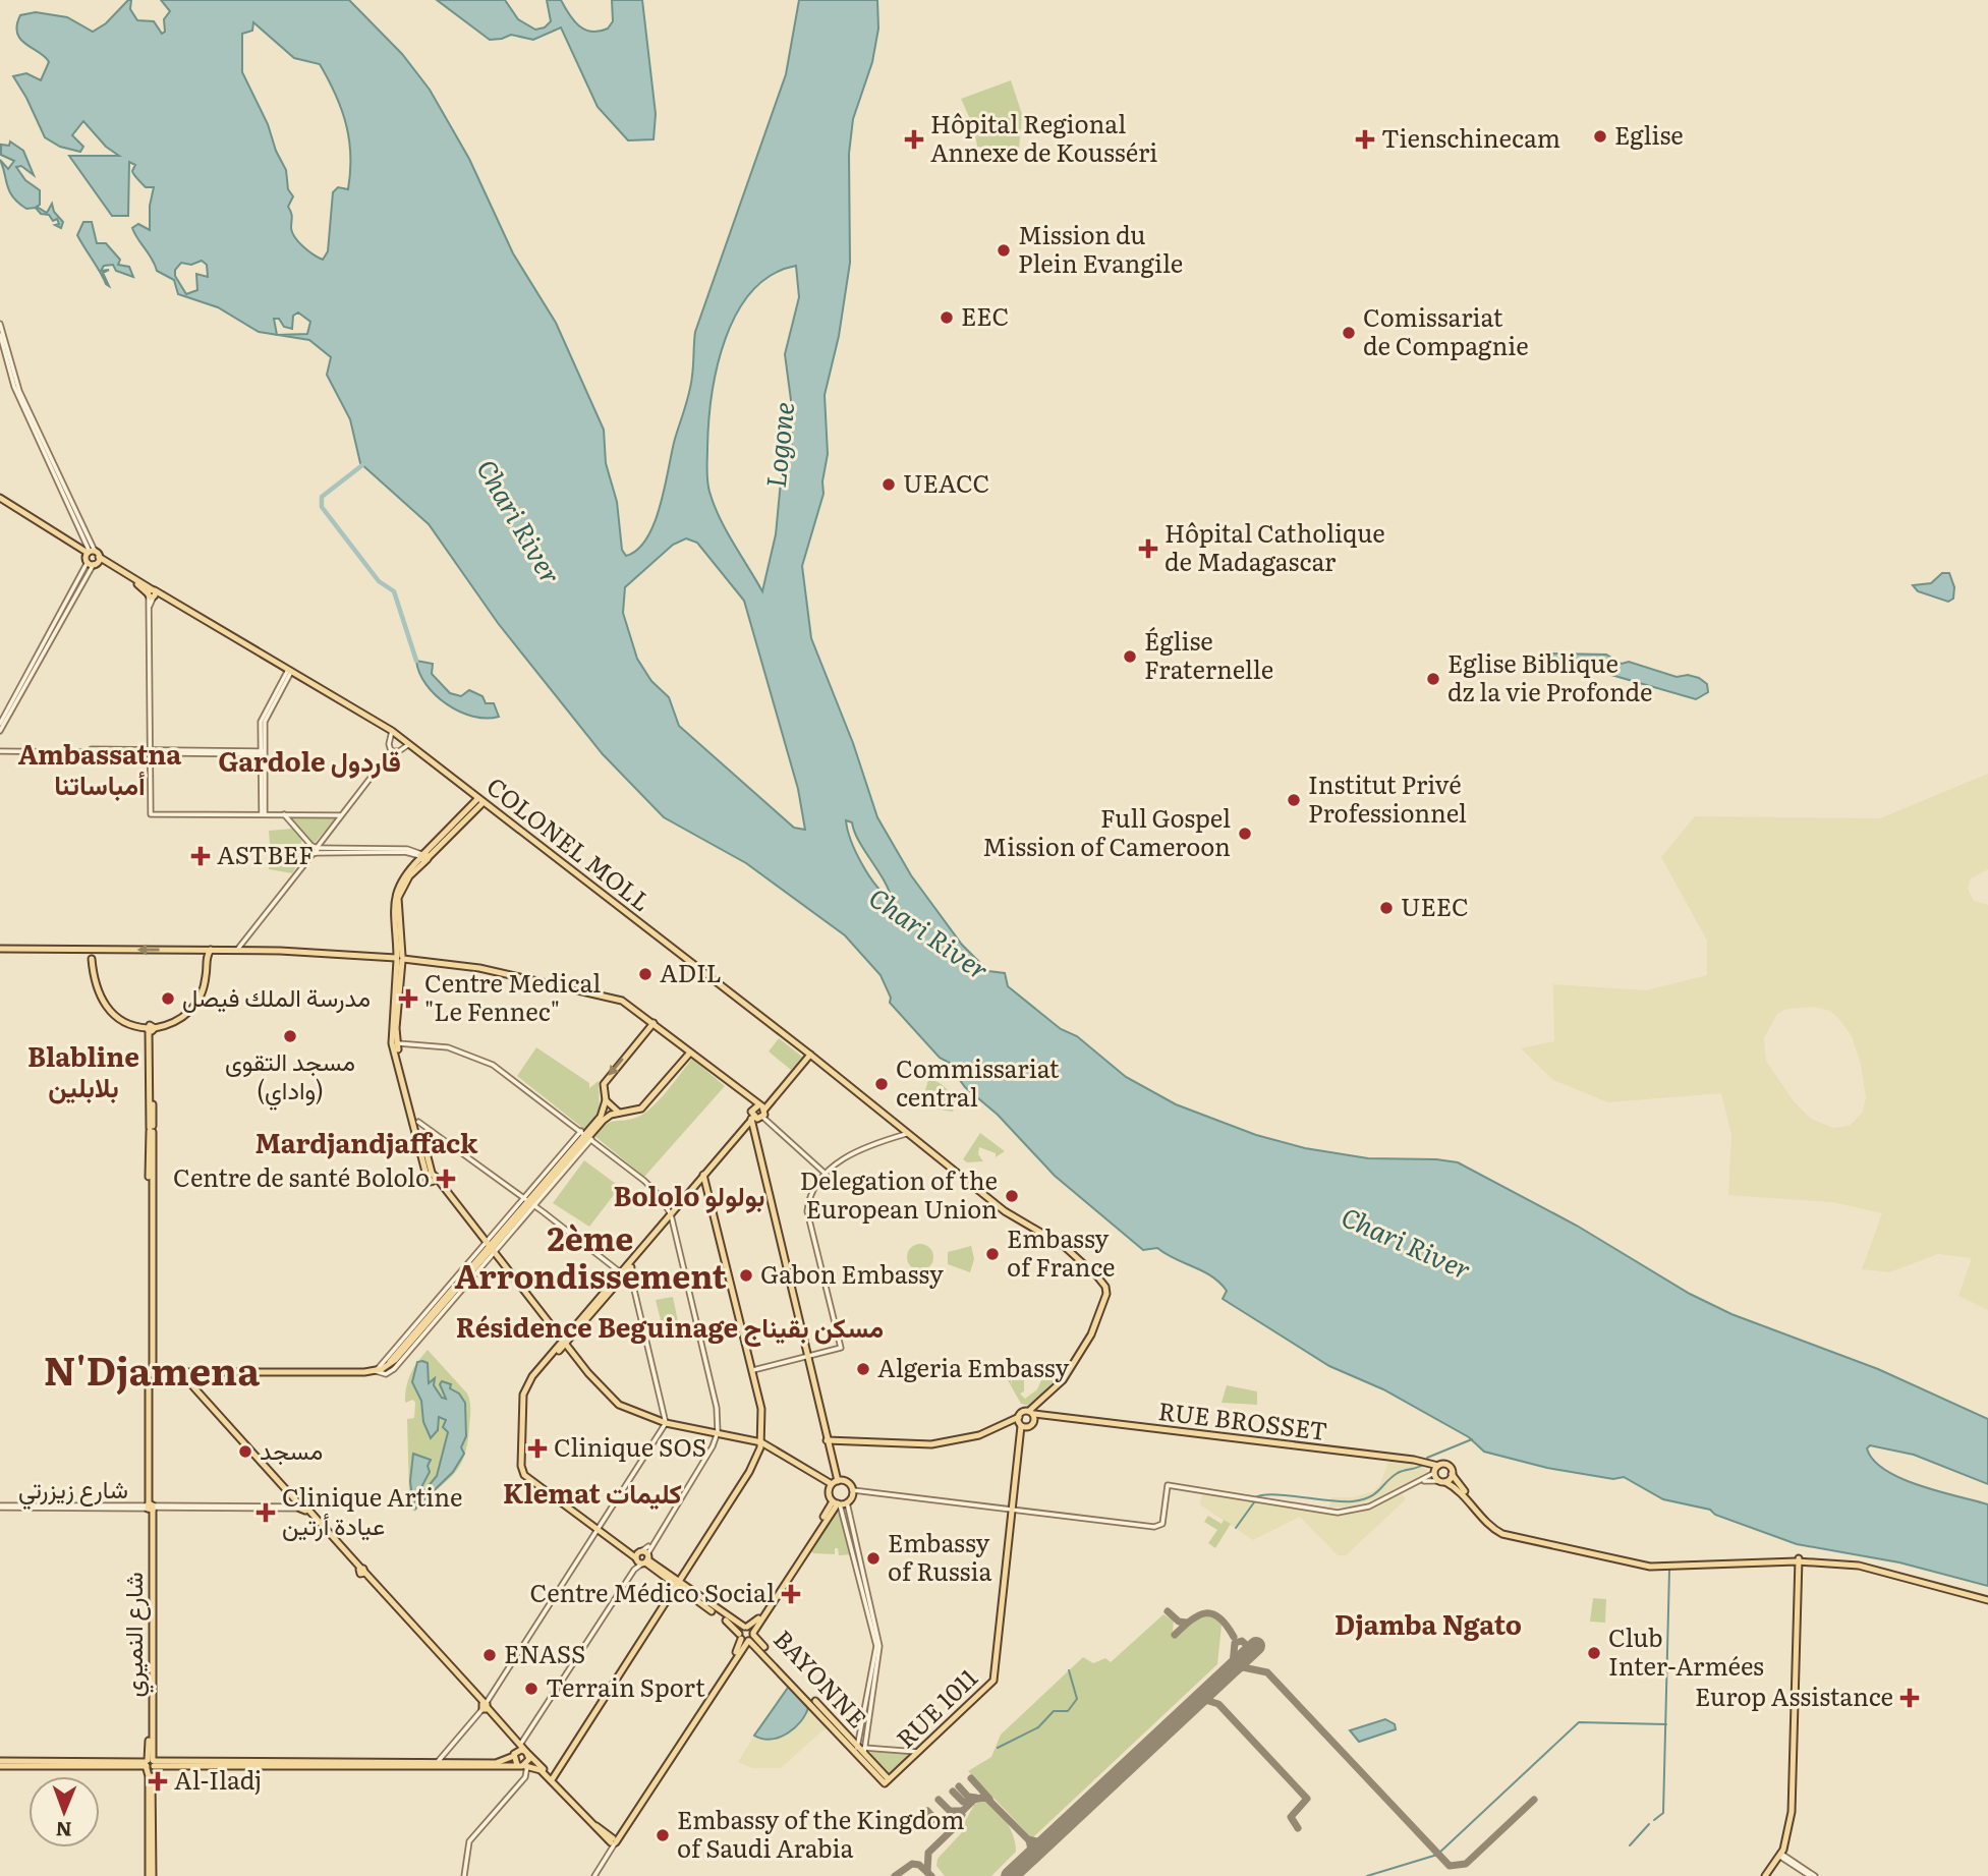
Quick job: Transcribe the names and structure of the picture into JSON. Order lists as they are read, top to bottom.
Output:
{
  "streets": {
    "main road": [
      "COLONEL MOLL",
      "RUE BROSSET",
      "شارع النميري",
      "BAYONNE",
      "RUE 1011"
    ],
    "street": ["شارع زيزرتي"]
  },
  "crossings": [
    ["COLONEL MOLL", "RUE BROSSET"],
    ["شارع زيزرتي", "شارع النميري"],
    ["BAYONNE", "RUE 1011"]
  ],
  "districts": [
    "Ambassatna أمباساتنا",
    "Gardole قاردول",
    "Blabline بلابلين",
    "Mardjandjaffack",
    "Bololo بولولو",
    "2ème Arrondissement",
    "Résidence Beguinage مسكن بقيناج",
    "N'Djamena",
    "Klemat كليمات",
    "Djamba Ngato"
  ],
  "water": ["Logone", "Chari River"],
  "places": {
    "other": [
      "Eglise",
      "Mission du Plein Evangile",
      "EEC",
      "Comissariat de Compagnie",
      "UEACC",
      "Église Fraternelle",
      "Eglise Biblique dz la vie Profonde",
      "Institut Privé Professionnel",
      "Full Gospel Mission of Cameroon",
      "UEEC",
      "ADIL",
      "مدرسة الملك فيصل",
      "مسجد التقوى (واداي)",
      "Commissariat central",
      "Delegation of the European Union",
      "Embassy of France",
      "Gabon Embassy",
      "Algeria Embassy",
      "مسجد",
      "Embassy of Russia",
      "Club Inter-Armées",
      "ENASS",
      "Terrain Sport",
      "Embassy of the Kingdom of Saudi Arabia"
    ],
    "health": [
      "Hôpital Regional Annexe de Kousséri",
      "Tienschinecam",
      "Hôpital Catholique de Madagascar",
      "ASTBEF",
      "Centre Medical \"Le Fennec\"",
      "Centre de santé Bololo",
      "Clinique SOS",
      "Clinique Artine عيادة أرتين",
      "Centre Médico Social",
      "Europ Assistance",
      "Al-Iladj"
    ]
  },
  "north": "bottom"
}
